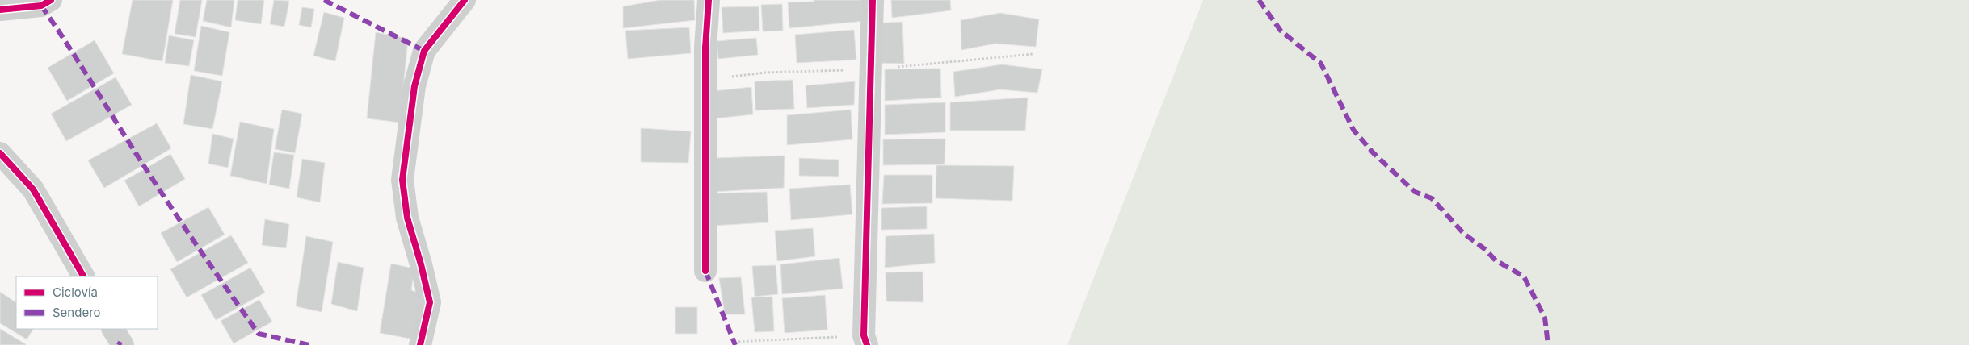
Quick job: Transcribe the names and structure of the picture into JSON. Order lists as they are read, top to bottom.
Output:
{
  "legend": ["Ciclovía", "Sendero"]
}
